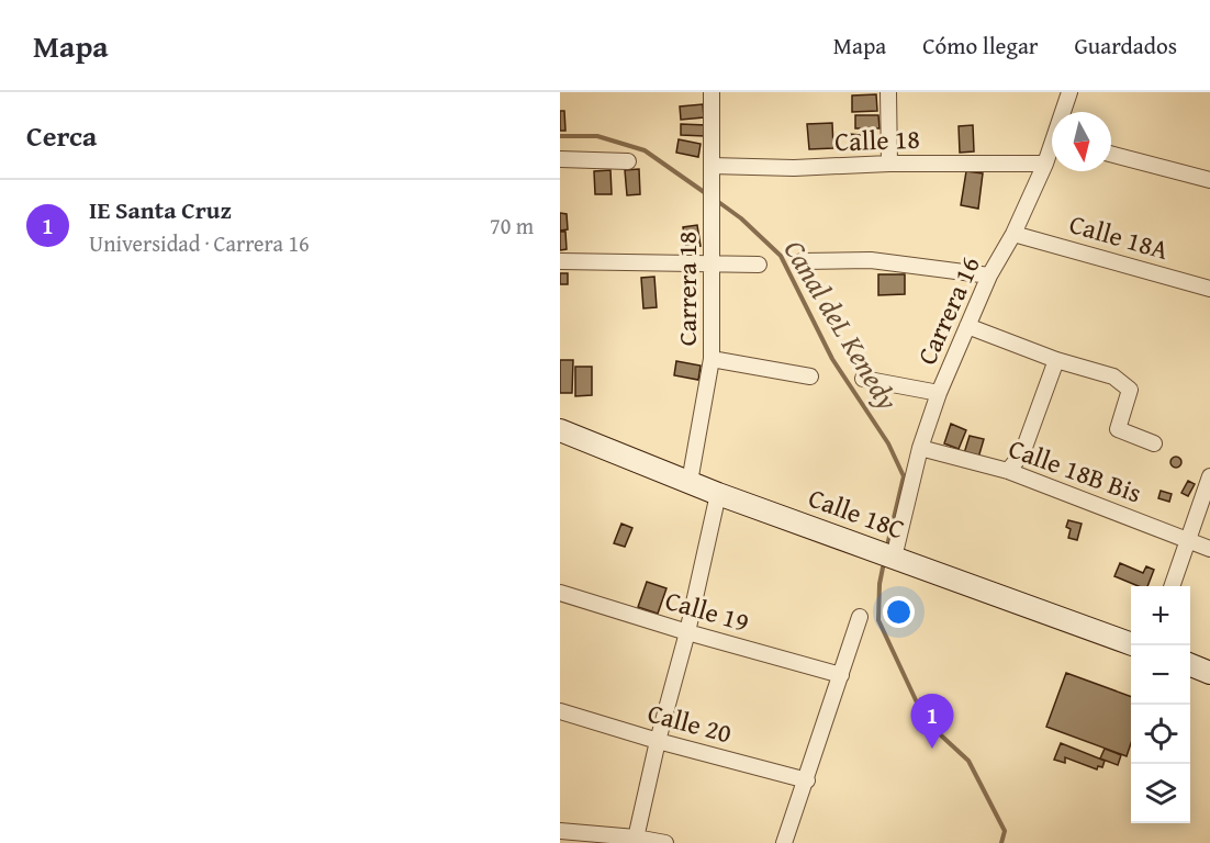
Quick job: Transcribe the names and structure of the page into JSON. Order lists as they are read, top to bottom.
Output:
{
  "streets": {
    "main road": ["Calle 18C"],
    "street": [
      "Calle 18",
      "Calle 18A",
      "Carrera 18",
      "Carrera 16",
      "Calle 18B Bis",
      "Calle 19",
      "Calle 20"
    ]
  },
  "crossings": [
    ["Calle 18", "Carrera 18"],
    ["Calle 18", "Carrera 16"],
    ["Calle 18A", "Carrera 16"],
    ["Carrera 18", "Calle 18C"],
    ["Carrera 16", "Calle 18B Bis"],
    ["Carrera 16", "Calle 18C"]
  ],
  "water": ["Canal deL Kenedy"],
  "north": "bottom",
  "page": {
    "header": "Mapa",
    "nav": ["Mapa", "Cómo llegar", "Guardados"],
    "heading": "Cerca",
    "list": [
      {
        "mark": "1",
        "name": "IE Santa Cruz",
        "note": "Universidad · Carrera 16",
        "value": "70 m"
      }
    ],
    "map_buttons": ["+", "−"],
    "pins": "1"
  }
}
